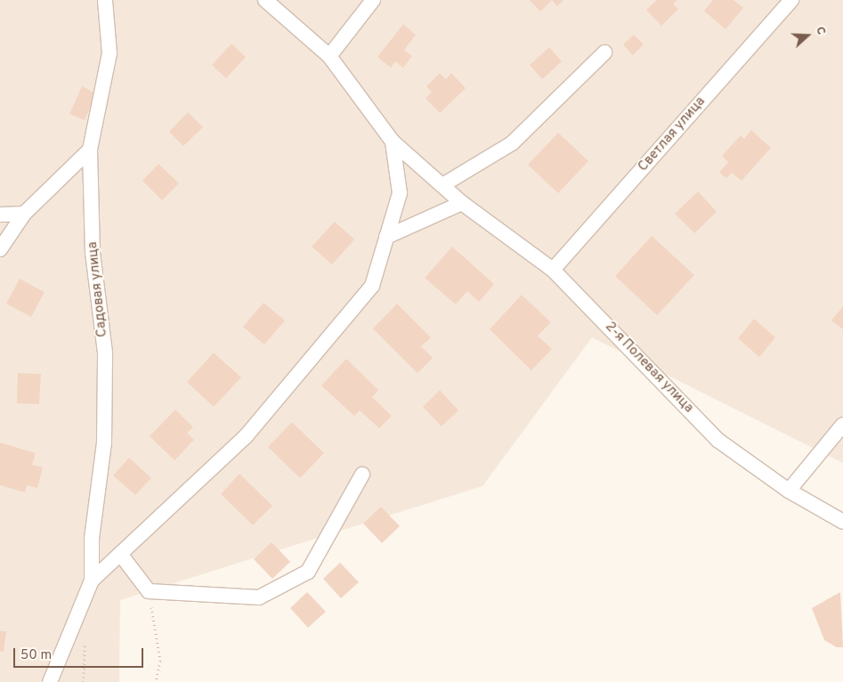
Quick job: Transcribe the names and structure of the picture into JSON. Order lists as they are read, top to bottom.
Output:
{
  "streets": {
    "street": ["Светлая улица", "Садовая улица", "2-я Полевая улица"]
  },
  "crossings": [
    ["Светлая улица", "2-я Полевая улица"],
    ["Садовая улица", "2-я Полевая улица"]
  ],
  "scale_bar": "50 m",
  "north": "right"
}
